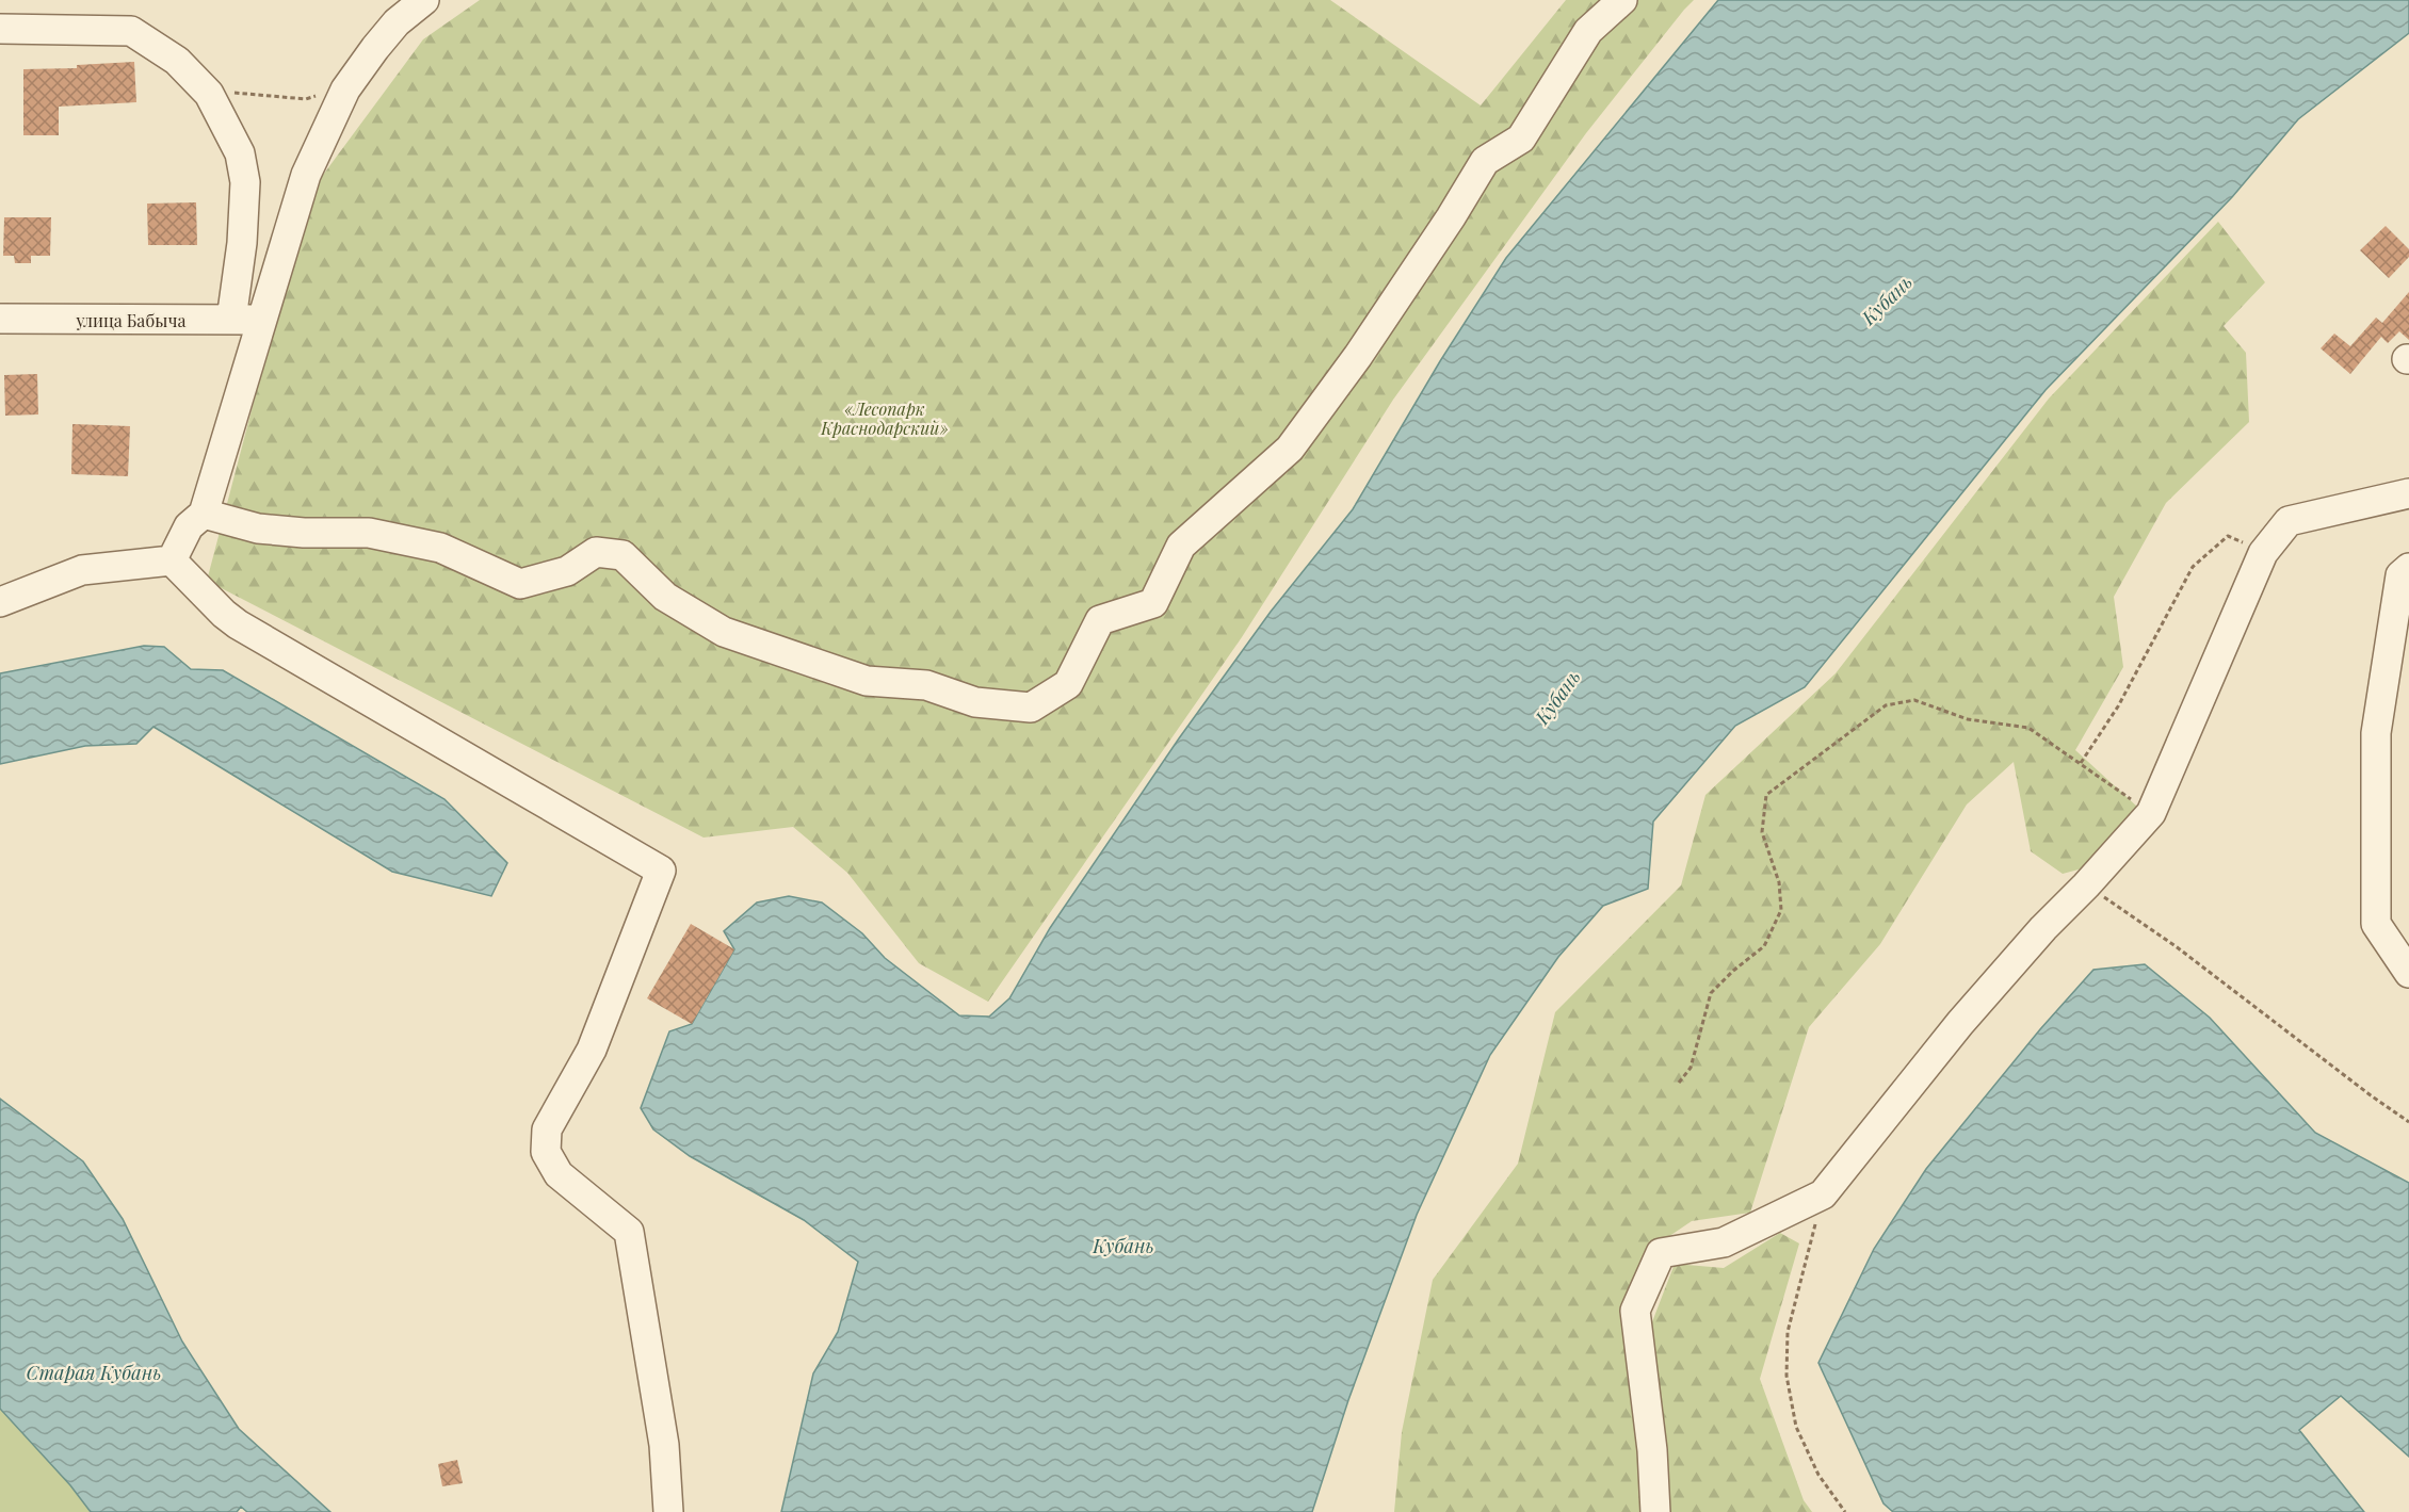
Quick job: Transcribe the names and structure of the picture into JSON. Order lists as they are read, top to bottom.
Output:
{
  "streets": {
    "street": ["улица Бабыча"]
  },
  "water": ["Кубань", "Старая Кубань"],
  "parks": ["«Лесопарк Краснодарский»"]
}
